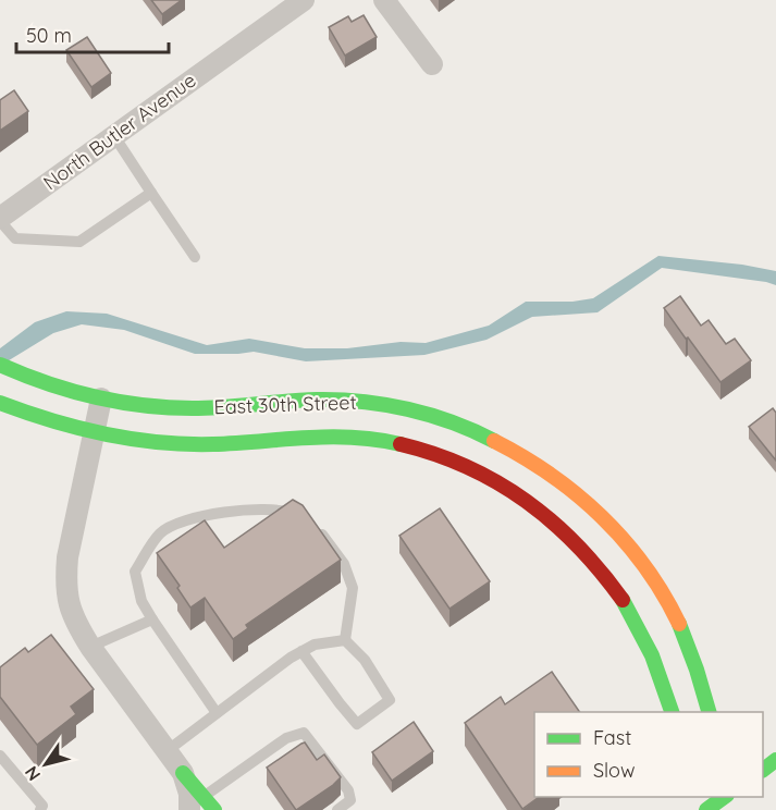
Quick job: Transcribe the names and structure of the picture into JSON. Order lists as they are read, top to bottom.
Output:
{
  "streets": {
    "main road": ["East 30th Street"],
    "street": ["North Butler Avenue"]
  },
  "legend": ["Fast", "Slow"],
  "scale_bar": "50 m",
  "north": "bottom left"
}
